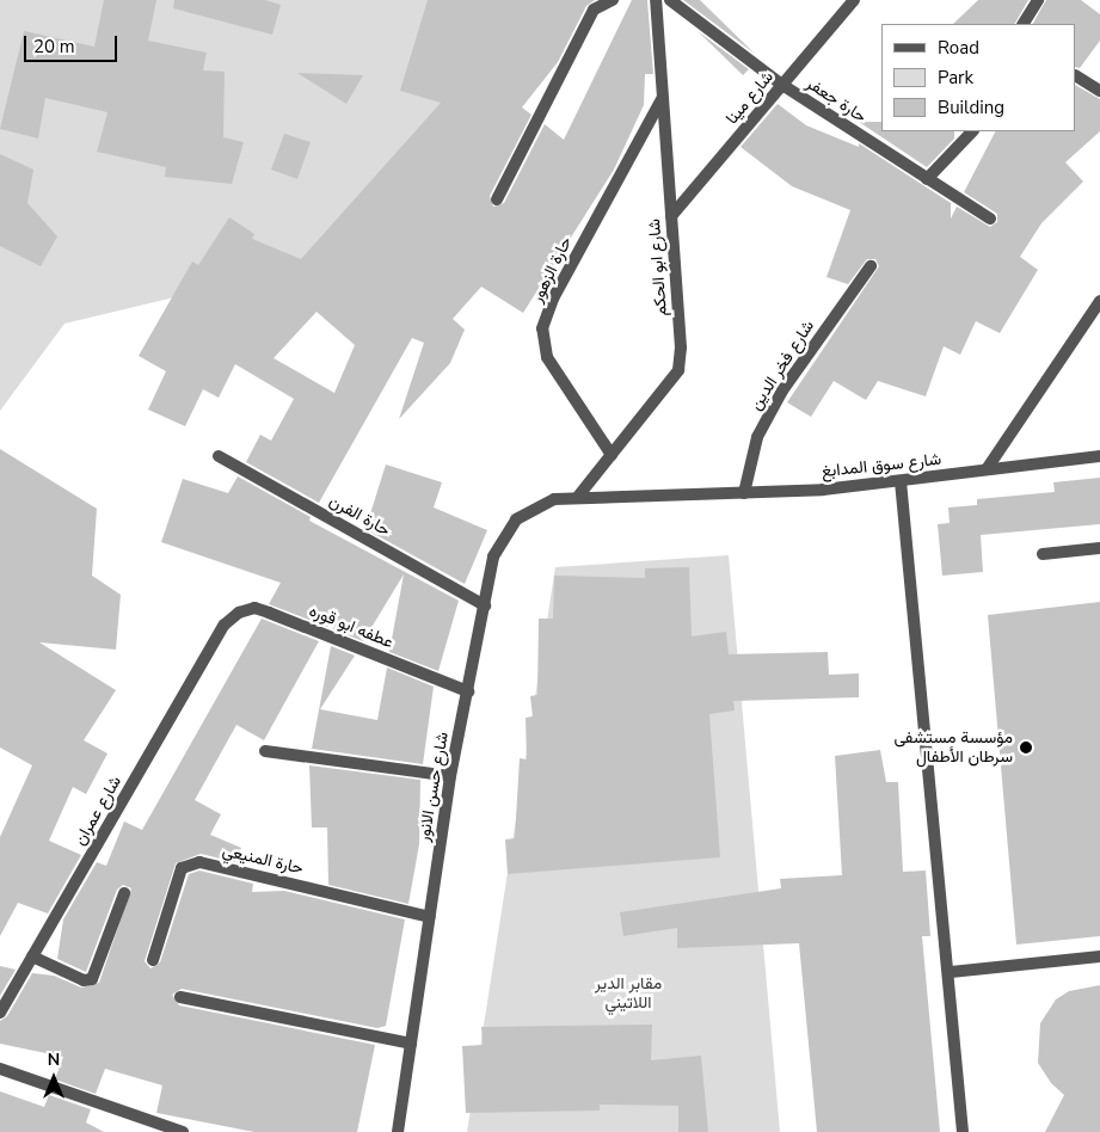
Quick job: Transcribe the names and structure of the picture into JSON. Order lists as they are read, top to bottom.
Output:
{
  "streets": {
    "street": [
      "شارع مينا",
      "حارة جعفر",
      "شارع ابو الحكم",
      "حارة الزهور",
      "شارع فخر الدين",
      "شارع سوق المدابغ",
      "حارة الفرن",
      "عطفه ابو قوره",
      "شارع حسن الانور",
      "شارع عمران",
      "حارة المنيعي"
    ]
  },
  "crossings": [
    ["شارع مينا", "حارة جعفر"],
    ["شارع مينا", "شارع ابو الحكم"],
    ["شارع ابو الحكم", "حارة الزهور"],
    ["شارع ابو الحكم", "شارع سوق المدابغ"],
    ["شارع ابو الحكم", "شارع حسن الانور"],
    ["شارع فخر الدين", "شارع سوق المدابغ"],
    ["شارع سوق المدابغ", "شارع حسن الانور"],
    ["حارة الفرن", "شارع حسن الانور"],
    ["عطفه ابو قوره", "شارع حسن الانور"],
    ["عطفه ابو قوره", "شارع عمران"],
    ["شارع حسن الانور", "حارة المنيعي"]
  ],
  "parks": ["مقابر الدير اللاتيني"],
  "places": ["مؤسسة مستشفى سرطان الأطفال"],
  "legend": ["Road", "Park", "Building"],
  "scale_bar": "20 m",
  "north": "top"
}
